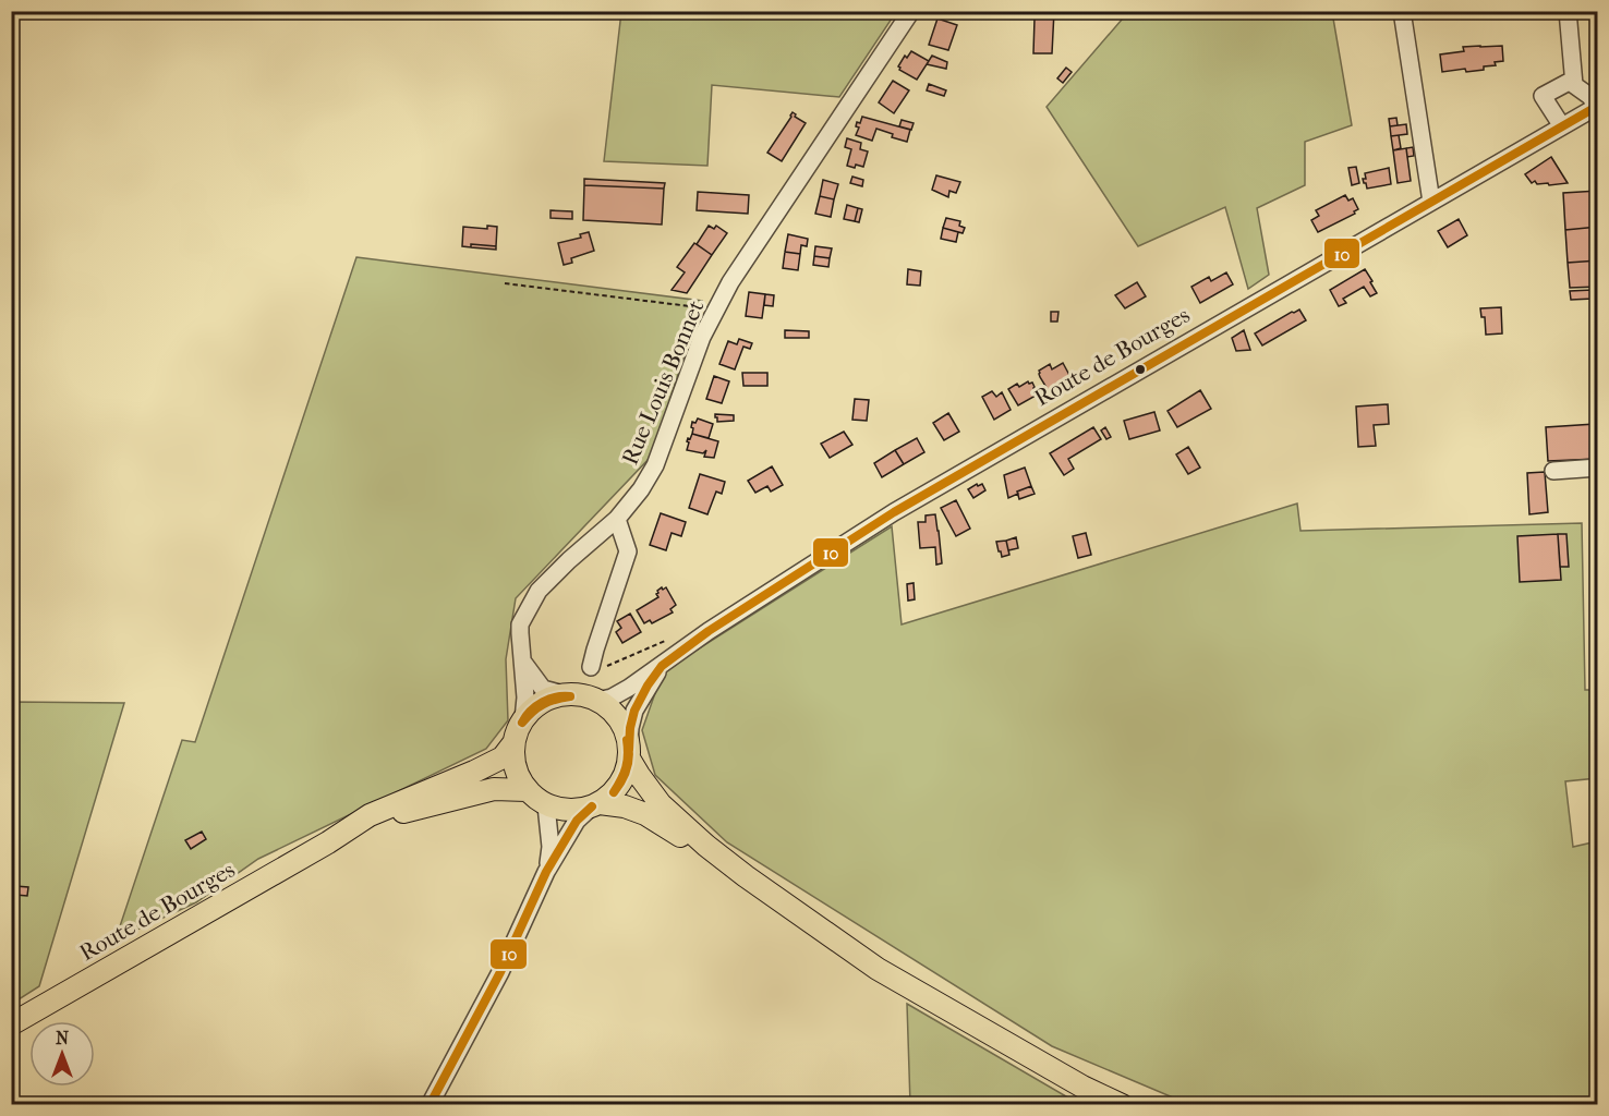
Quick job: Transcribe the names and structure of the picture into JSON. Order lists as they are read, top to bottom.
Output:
{
  "streets": {
    "main road": ["Route de Bourges"],
    "street": ["Rue Louis Bonnet"]
  },
  "crossings": [
    ["Route de Bourges", "Rue Louis Bonnet"]
  ],
  "lines": ["transit line 10"],
  "north": "top"
}
